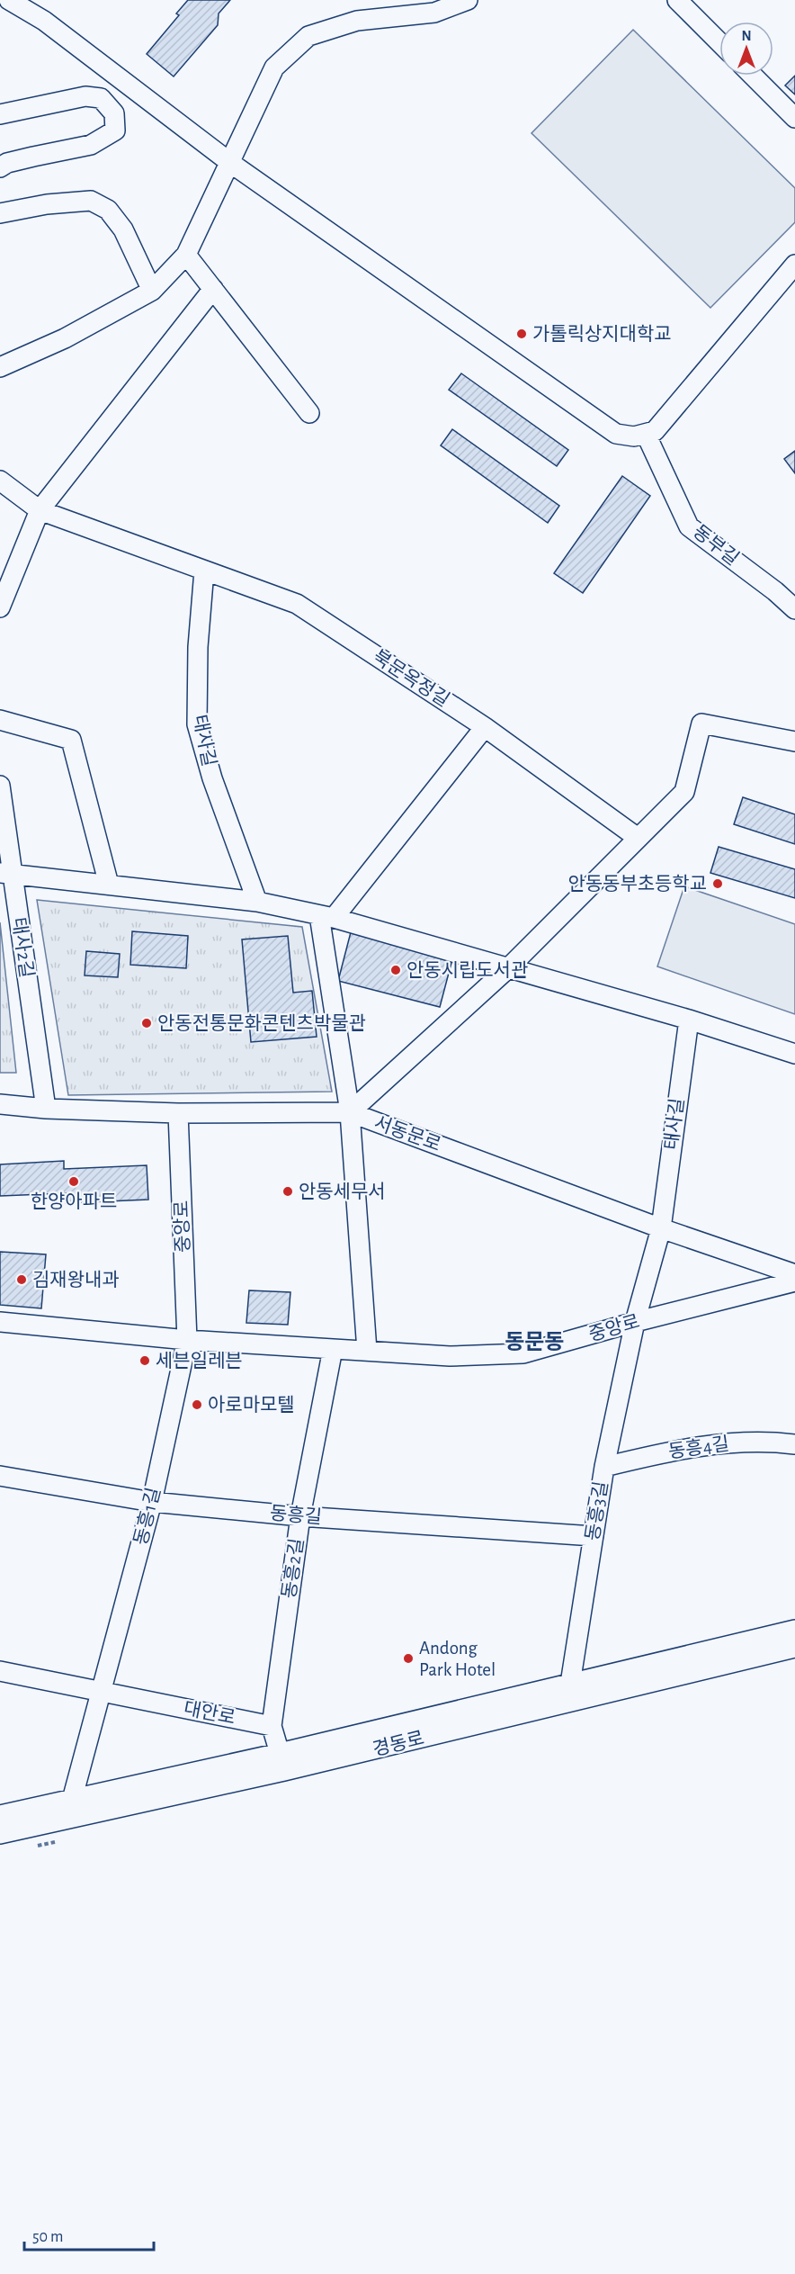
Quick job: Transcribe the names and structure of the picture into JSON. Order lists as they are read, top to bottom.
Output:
{
  "streets": {
    "street": [
      "동부길",
      "북문옥정길",
      "태사길",
      "태사2길",
      "서동문로",
      "중앙로",
      "동흥4길",
      "동흥3길",
      "동흥길",
      "동흥1길",
      "동흥2길",
      "대안로",
      "경동로"
    ]
  },
  "crossings": [
    ["북문옥정길", "태사길"],
    ["태사길", "서동문로"],
    ["태사길", "중앙로"],
    ["태사길", "동흥3길"],
    ["태사2길", "서동문로"],
    ["서동문로", "중앙로"],
    ["중앙로", "동흥3길"],
    ["중앙로", "동흥1길"],
    ["중앙로", "동흥2길"],
    ["동흥4길", "동흥3길"],
    ["동흥3길", "동흥길"],
    ["동흥3길", "경동로"],
    ["동흥길", "동흥1길"],
    ["동흥길", "동흥2길"],
    ["동흥1길", "대안로"],
    ["동흥2길", "대안로"]
  ],
  "districts": ["동문동"],
  "places": [
    "가톨릭상지대학교",
    "안동동부초등학교",
    "안동시립도서관",
    "안동전통문화콘텐츠박물관",
    "한양아파트",
    "안동세무서",
    "김재왕내과",
    "세븐일레븐",
    "아로마모텔",
    "Andong Park Hotel"
  ],
  "scale_bar": "50 m",
  "north": "top"
}
